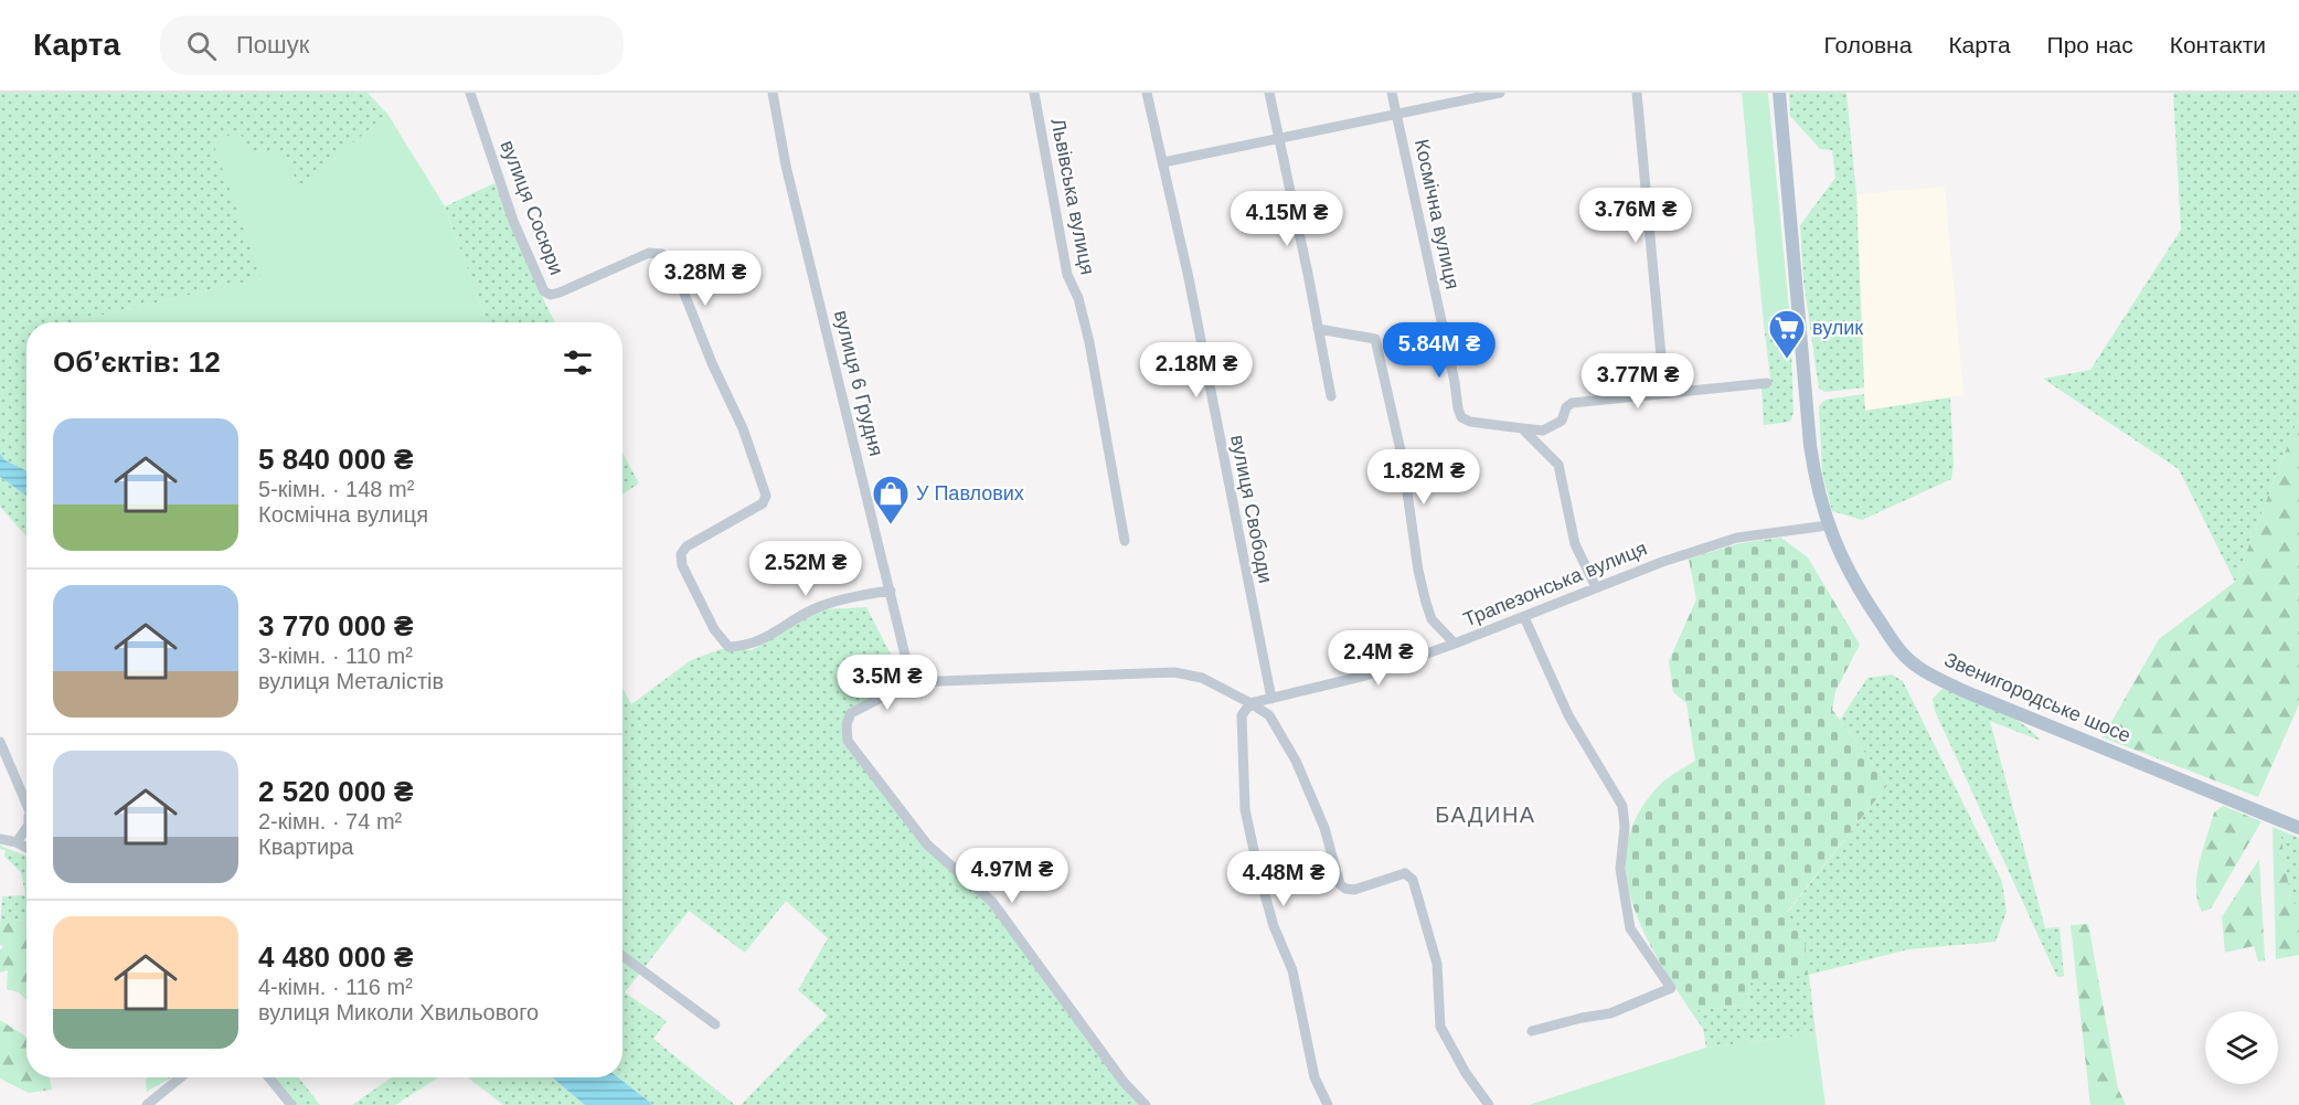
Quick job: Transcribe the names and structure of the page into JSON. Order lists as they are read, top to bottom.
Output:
{
  "streets": {
    "main road": ["Звенигородське шосе"],
    "street": [
      "Львівська вулиця",
      "вулиця Сосюри",
      "Космічна вулиця",
      "вулиця 6 Грудня",
      "вулиця Свободи",
      "Трапезонська вулиця"
    ]
  },
  "crossings": [
    ["вулиця Сосюри", "вулиця 6 Грудня"],
    ["вулиця Свободи", "Трапезонська вулиця"],
    ["Трапезонська вулиця", "Звенигородське шосе"]
  ],
  "districts": ["БАДИНА"],
  "places": {
    "supermarket": ["вулик"],
    "shop": ["У Павлових"]
  },
  "page": {
    "header": "Карта",
    "search": "Пошук",
    "nav": [
      "Головна",
      "Карта",
      "Про нас",
      "Контакти"
    ],
    "price": [
      "3.76M ₴",
      "4.15M ₴",
      "3.28M ₴",
      "5.84M ₴",
      "2.18M ₴",
      "3.77M ₴",
      "1.82M ₴",
      "2.52M ₴",
      "2.4M ₴",
      "3.5M ₴",
      "4.97M ₴",
      "4.48M ₴"
    ],
    "heading": "Об’єктів: 12",
    "list": [
      {
        "name": "5 840 000 ₴",
        "note": "5-кімн. · 148 m² · Космічна вулиця"
      },
      {
        "name": "3 770 000 ₴",
        "note": "3-кімн. · 110 m² · вулиця Металістів"
      },
      {
        "name": "2 520 000 ₴",
        "note": "2-кімн. · 74 m² · Квартира"
      },
      {
        "name": "4 480 000 ₴",
        "note": "4-кімн. · 116 m² · вулиця Миколи Хвильового"
      }
    ]
  }
}
